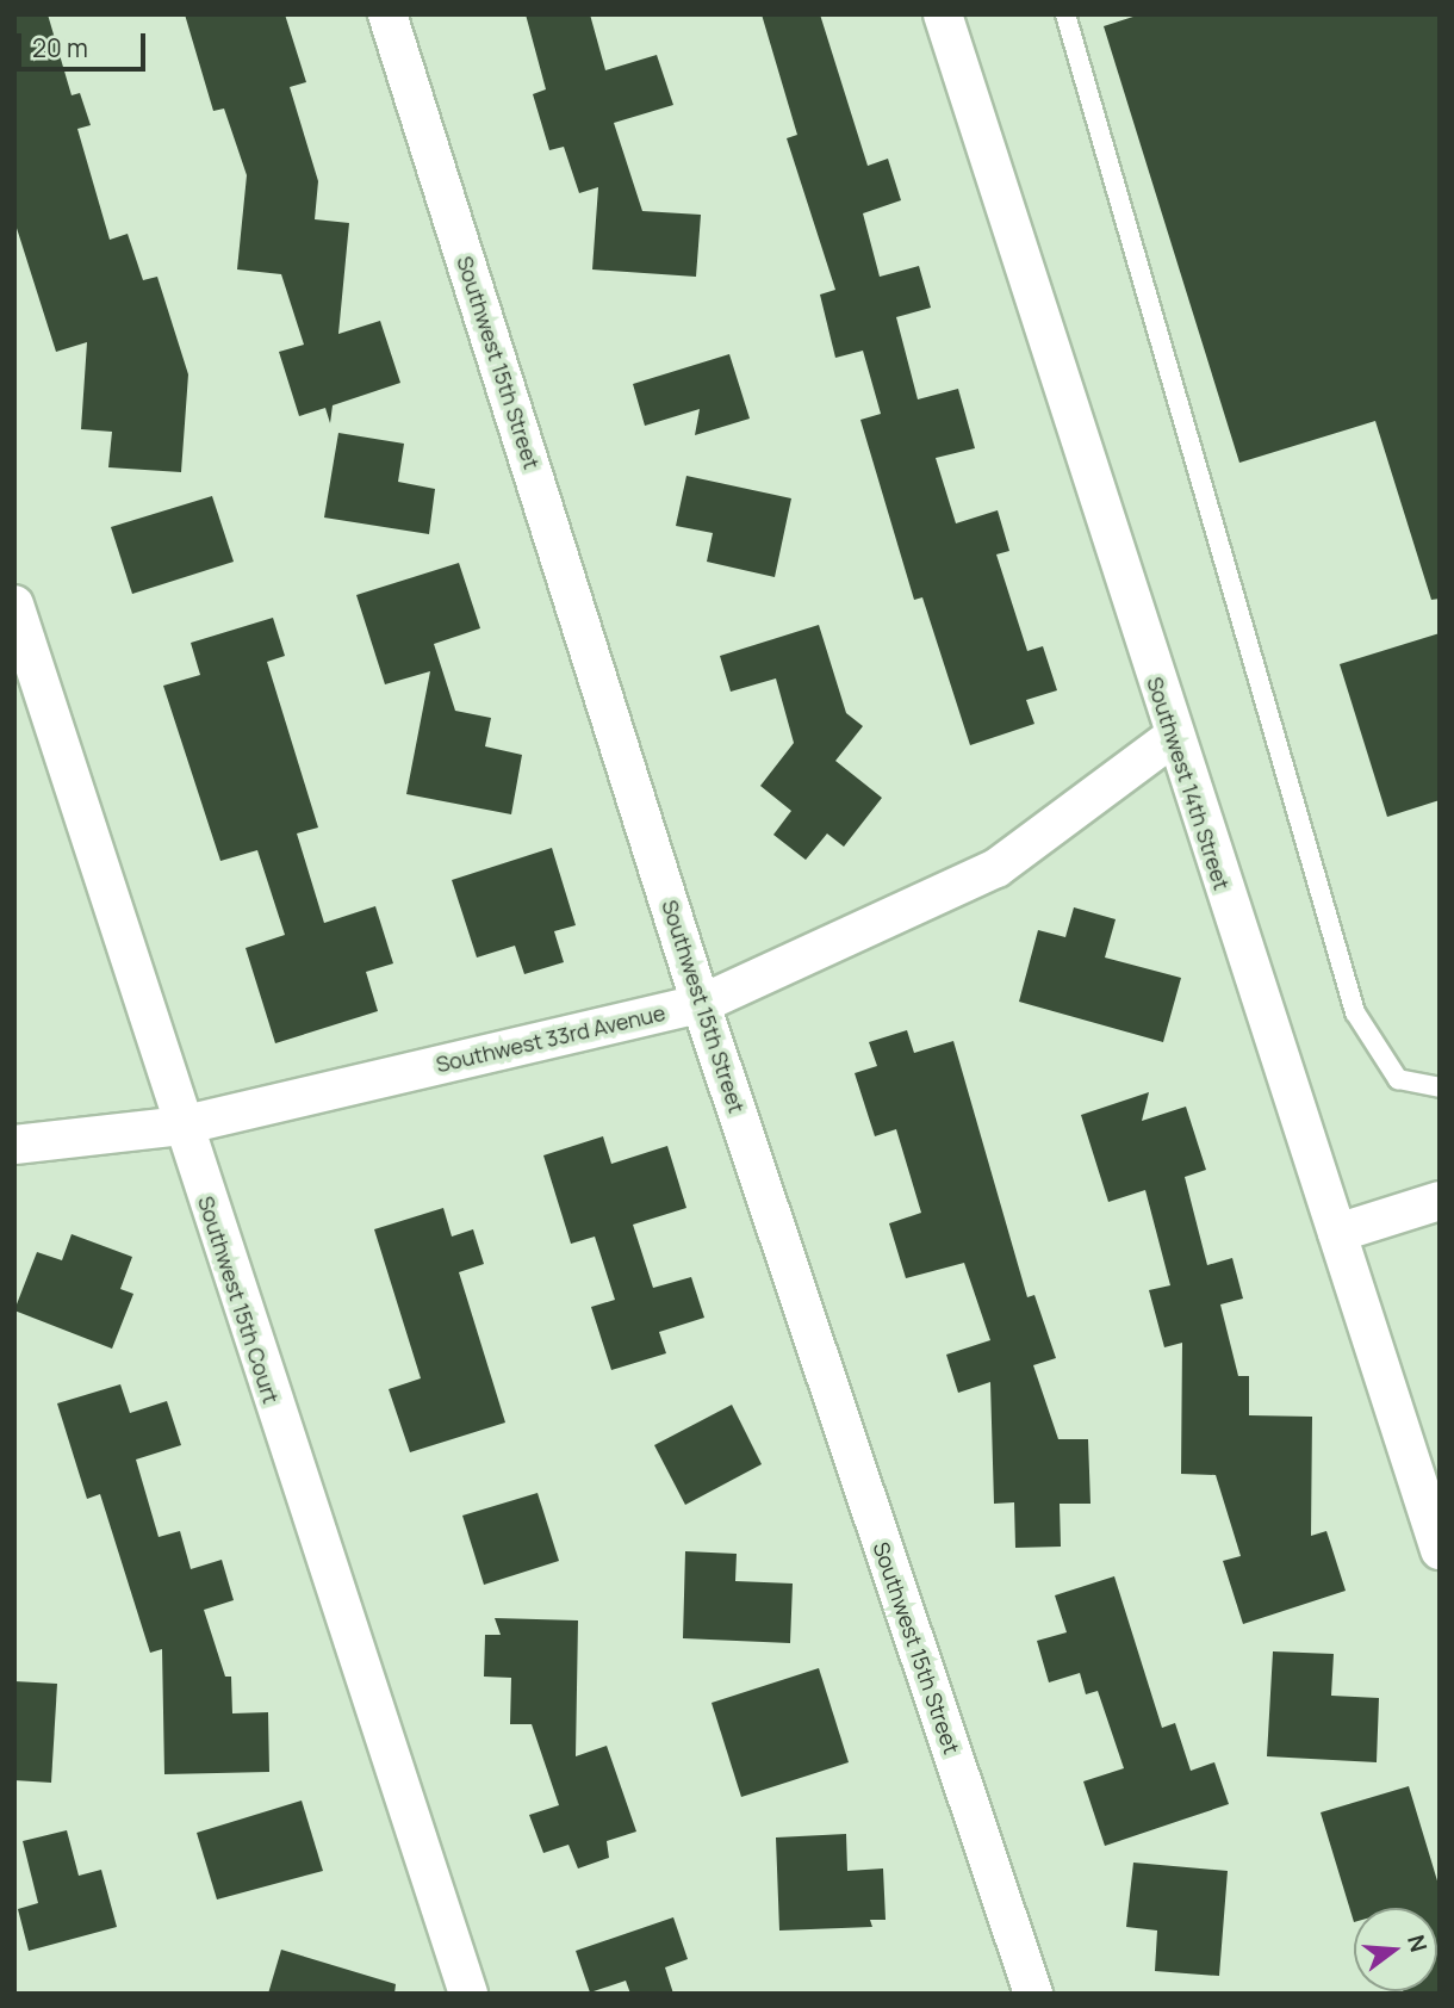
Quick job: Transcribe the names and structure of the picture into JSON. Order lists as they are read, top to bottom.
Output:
{
  "streets": {
    "street": [
      "Southwest 15th Street",
      "Southwest 14th Street",
      "Southwest 33rd Avenue",
      "Southwest 15th Court"
    ]
  },
  "crossings": [
    ["Southwest 15th Street", "Southwest 33rd Avenue"],
    ["Southwest 14th Street", "Southwest 33rd Avenue"],
    ["Southwest 33rd Avenue", "Southwest 15th Court"]
  ],
  "scale_bar": "20 m",
  "north": "right"
}
